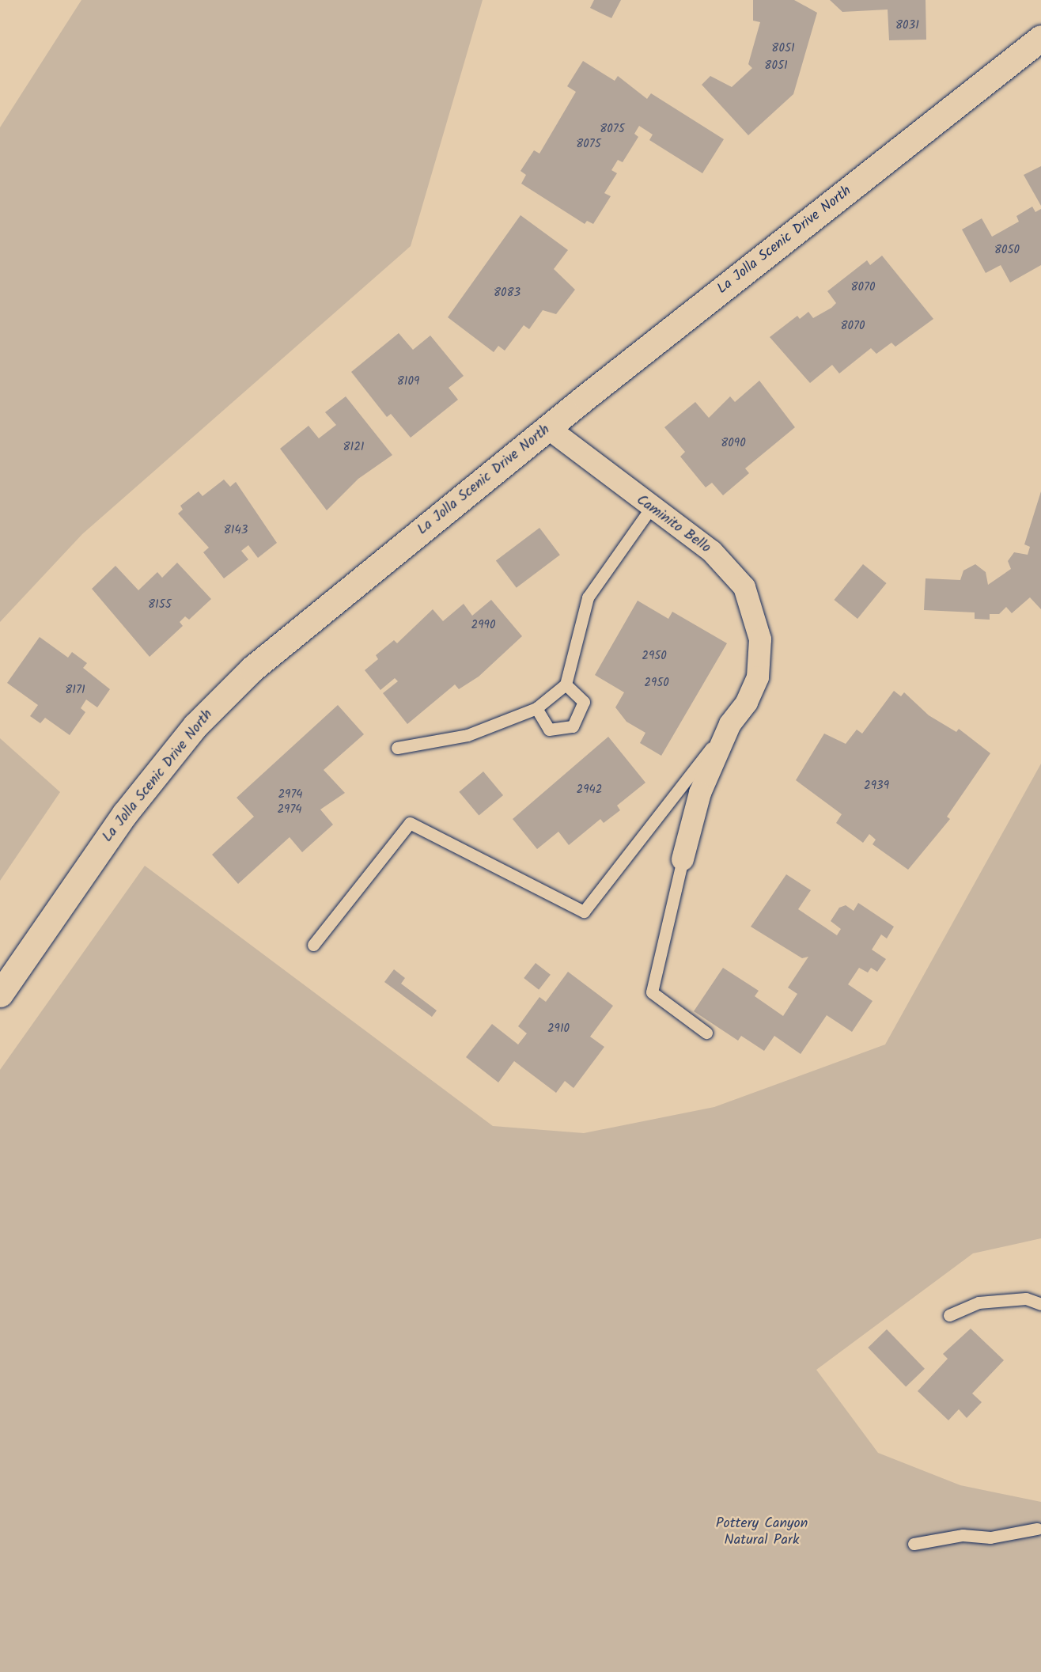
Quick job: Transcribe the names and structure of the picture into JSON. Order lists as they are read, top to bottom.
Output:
{
  "streets": {
    "main road": ["La Jolla Scenic Drive North"],
    "street": ["Caminito Bello"]
  },
  "crossings": [
    ["La Jolla Scenic Drive North", "Caminito Bello"]
  ],
  "parks": ["Pottery Canyon Natural Park"],
  "house_numbers": [
    "8031",
    "8051",
    "8051",
    "8075",
    "8075",
    "8050",
    "8070",
    "8083",
    "8070",
    "8109",
    "8090",
    "8121",
    "8143",
    "8155",
    "2990",
    "2950",
    "2950",
    "8171",
    "2939",
    "2942",
    "2974",
    "2974",
    "2910"
  ]
}
